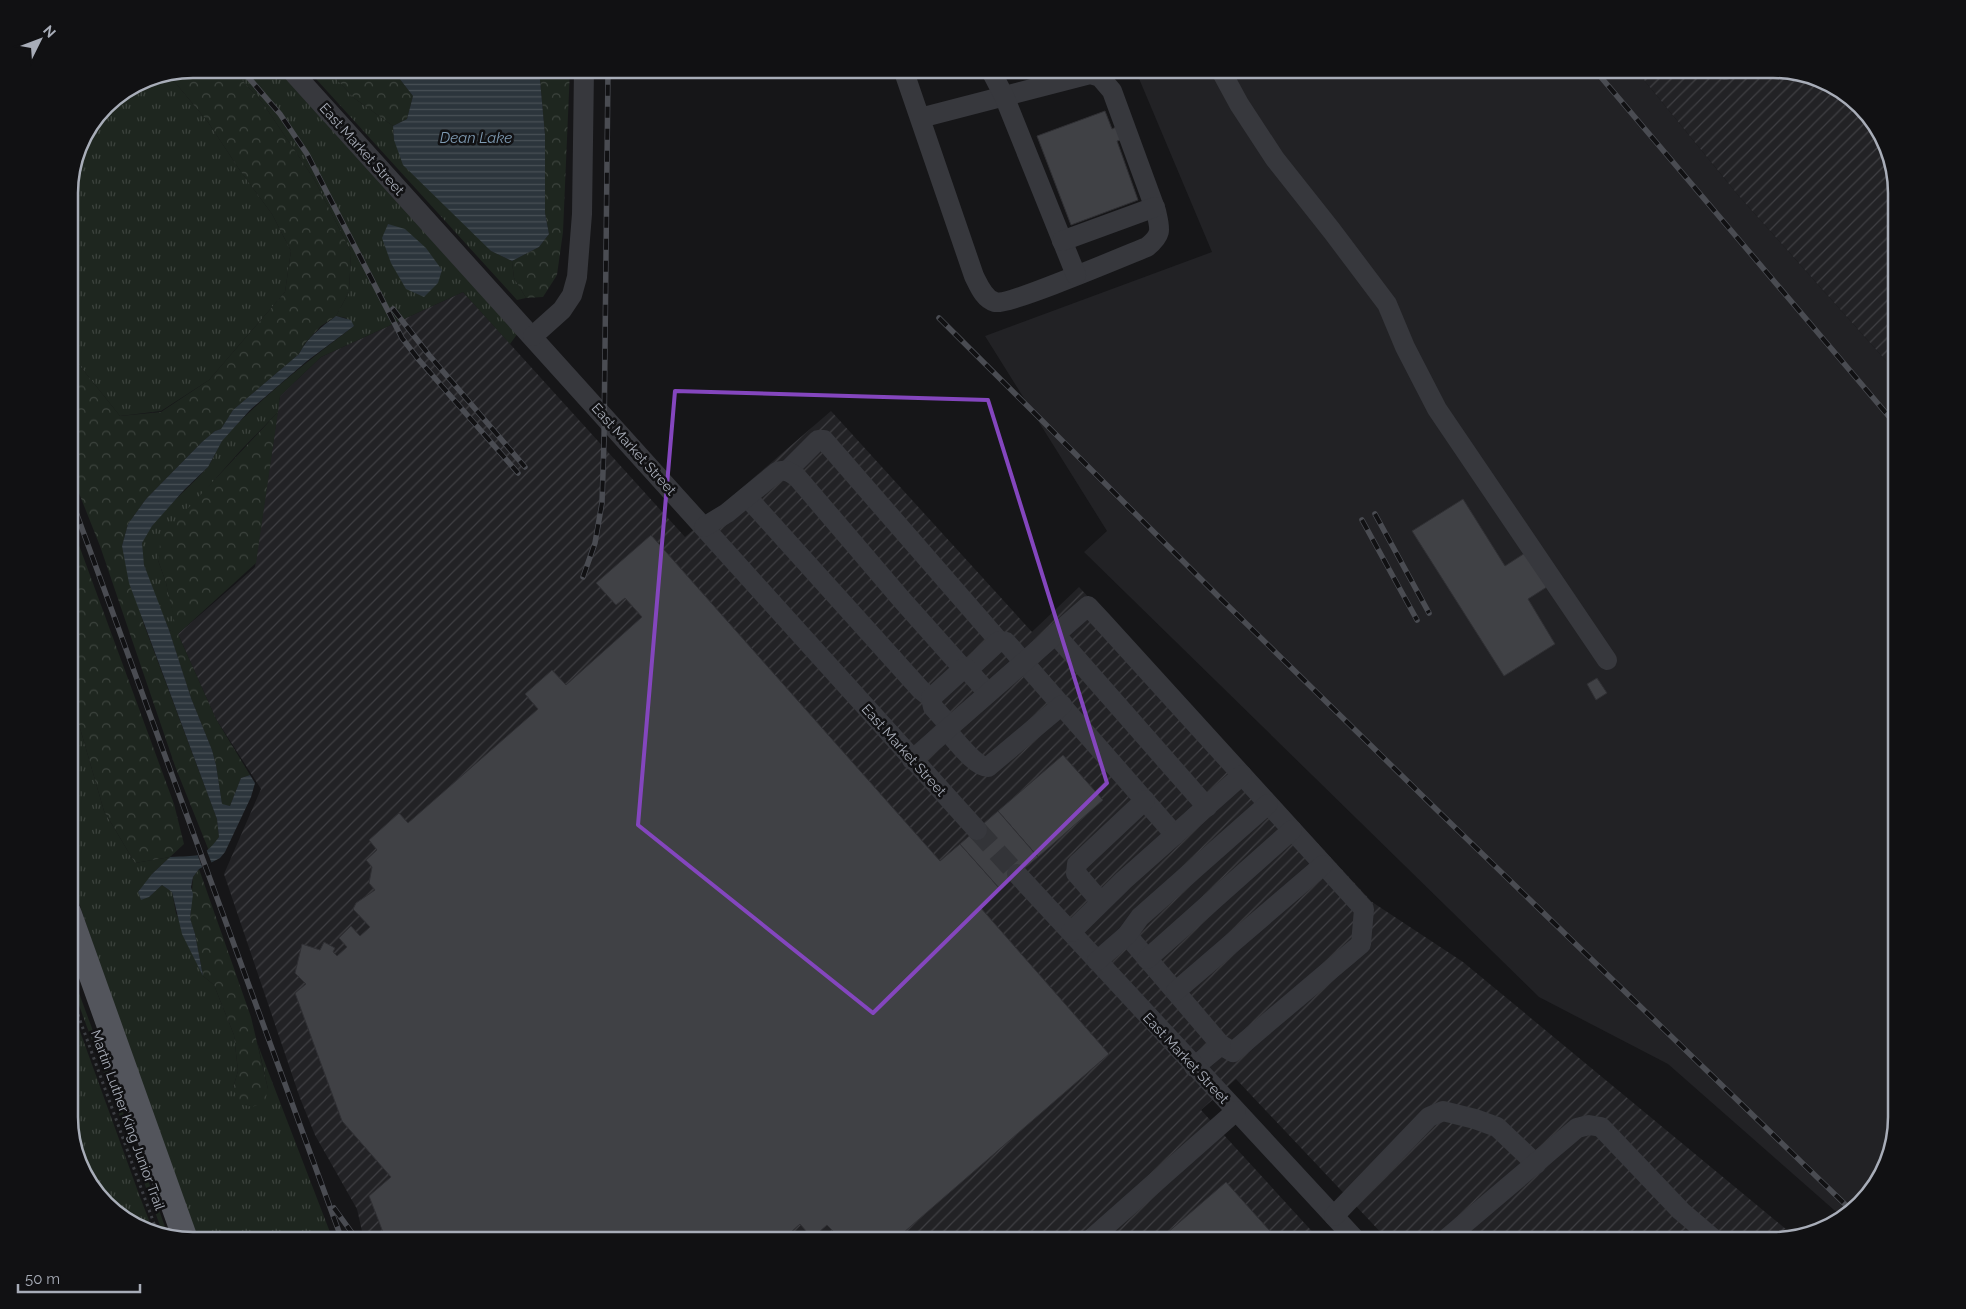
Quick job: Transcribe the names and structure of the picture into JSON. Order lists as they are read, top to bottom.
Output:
{
  "streets": {
    "street": ["East Market Street"],
    "path": ["Martin Luther King Junior Trail"]
  },
  "water": ["Dean Lake"],
  "scale_bar": "50 m",
  "north": "top right"
}
